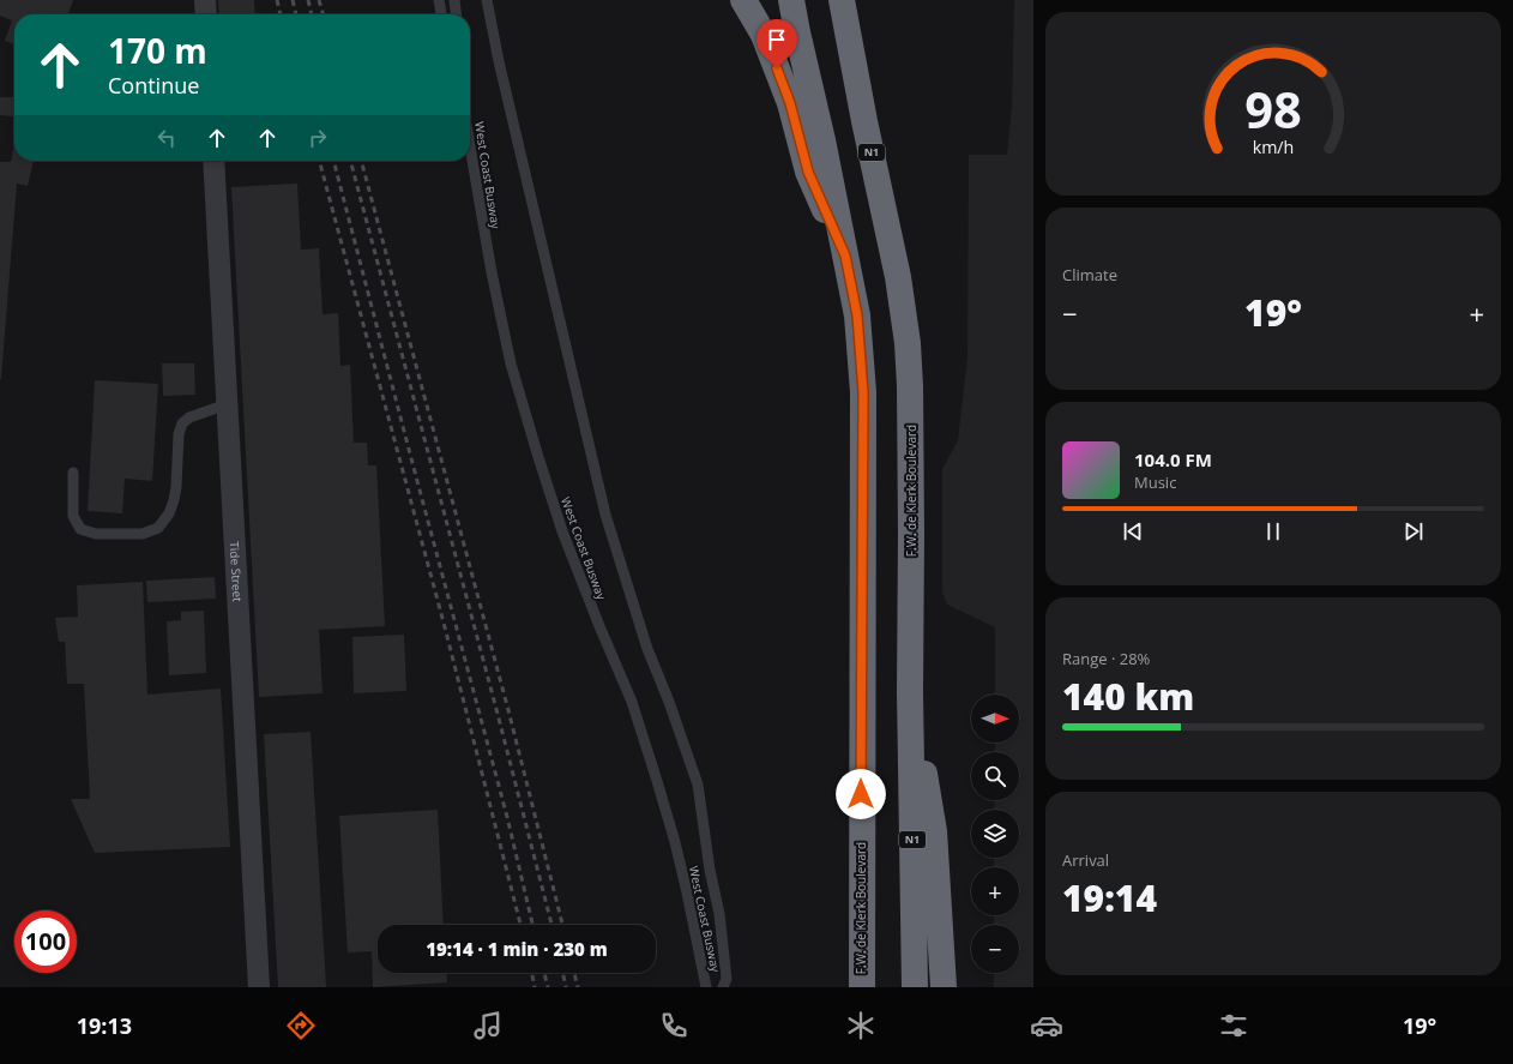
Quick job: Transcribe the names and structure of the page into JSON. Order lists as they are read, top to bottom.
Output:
{
  "streets": {
    "highway": ["N1", "F.W. de Klerk Boulevard"],
    "street": ["Tide Street"],
    "lane": ["West Coast Busway"]
  },
  "north": "right",
  "page": {
    "turn": ["170 m", "Continue"],
    "tile": [
      "Climate",
      ["Range · 28%", "140 km"],
      ["Arrival", "19:14"]
    ],
    "heat": ["−", "19°", "+"],
    "song": ["104.0 FM", "Music"],
    "map_buttons": ["+", "−"],
    "limit": "100",
    "trip": "19:14 · 1 min · 230 m",
    "tabs": ["19:13", "19°"],
    "gauge": ["98", "km/h"]
  }
}
